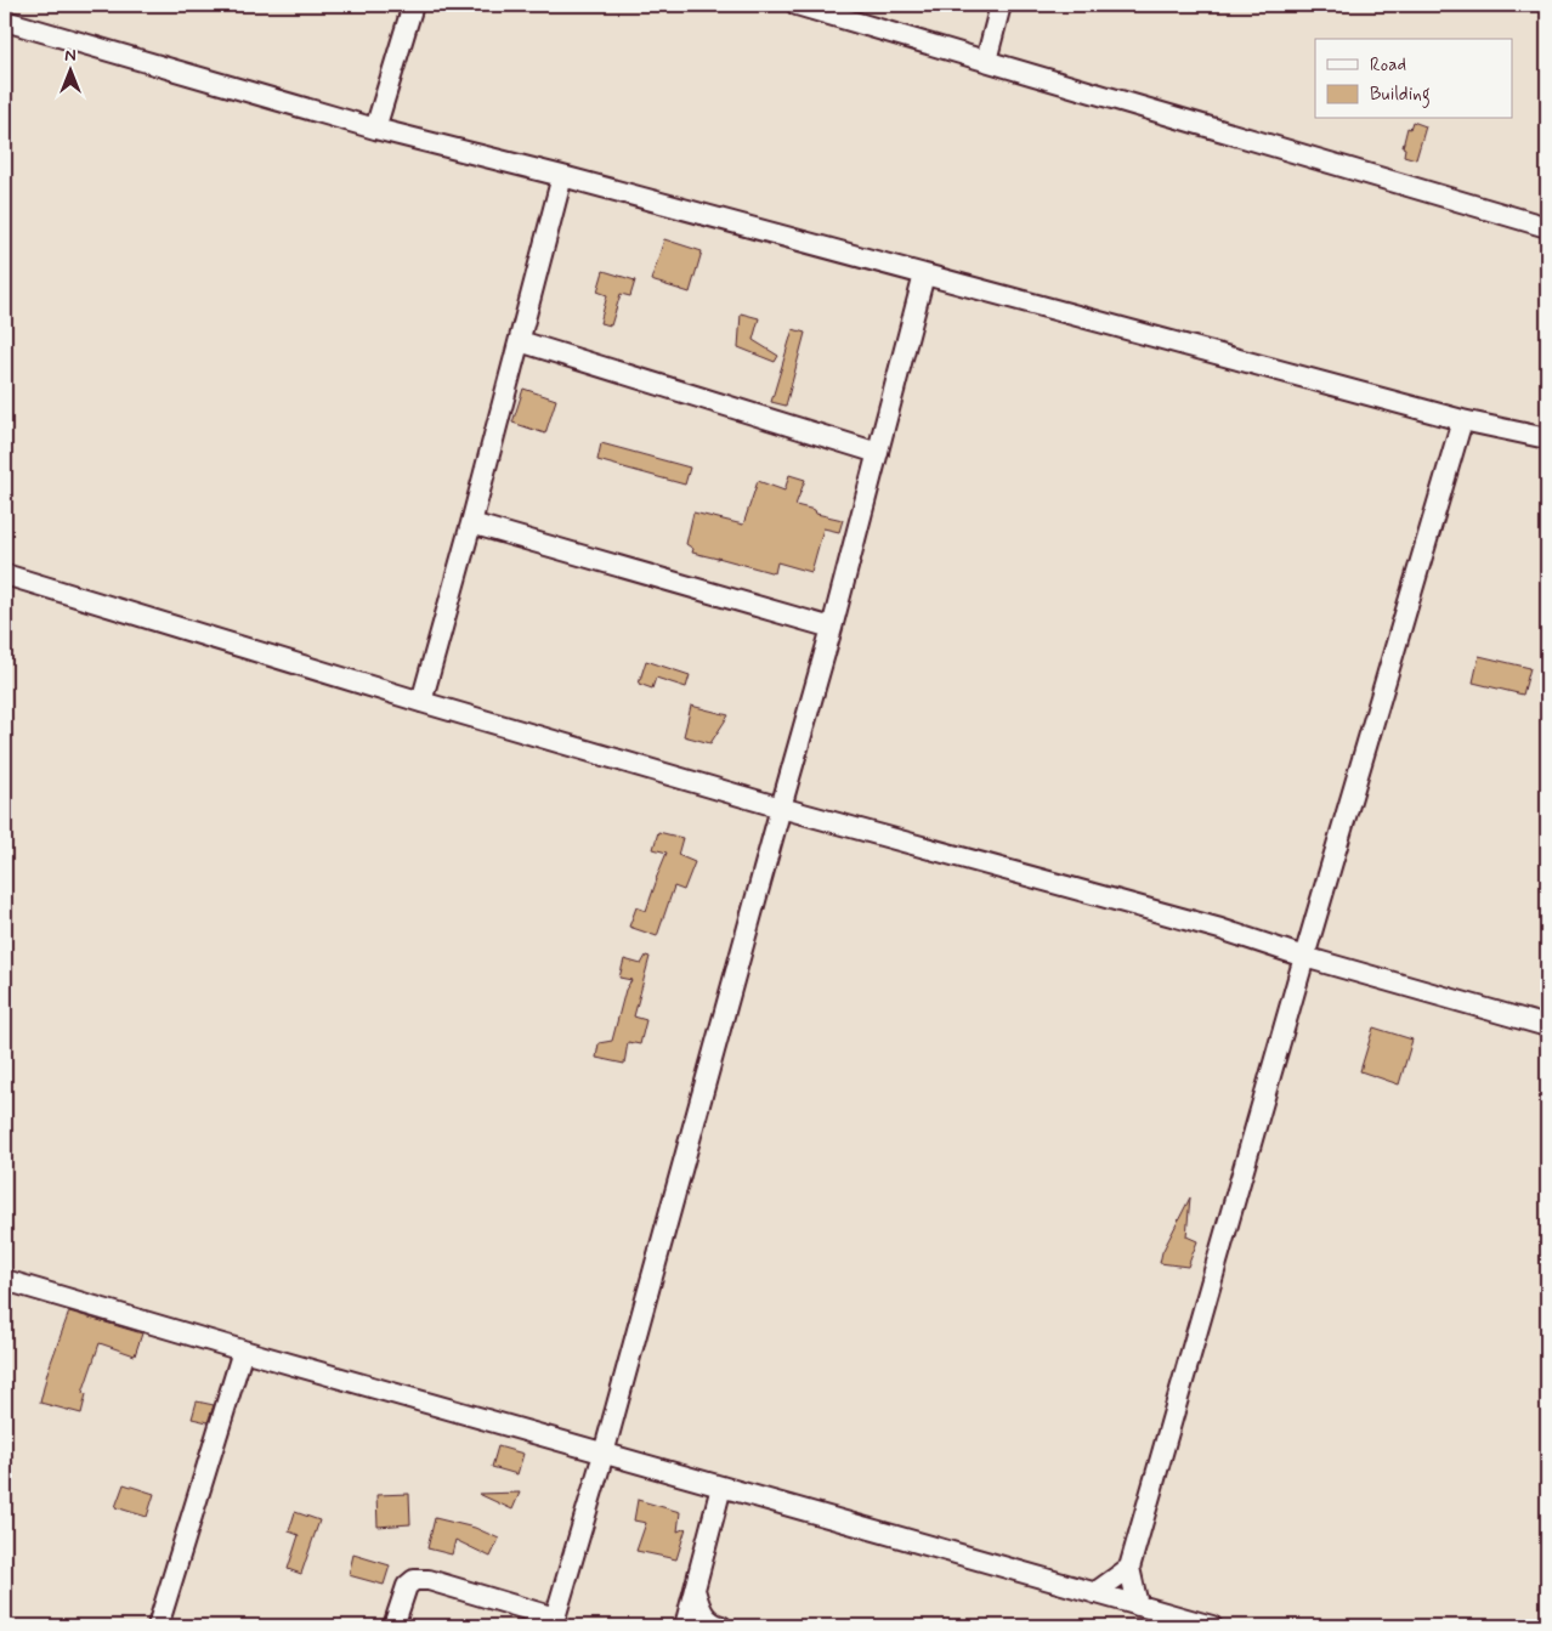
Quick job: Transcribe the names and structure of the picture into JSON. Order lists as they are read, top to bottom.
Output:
{
  "legend": ["Road", "Building"],
  "north": "top"
}
